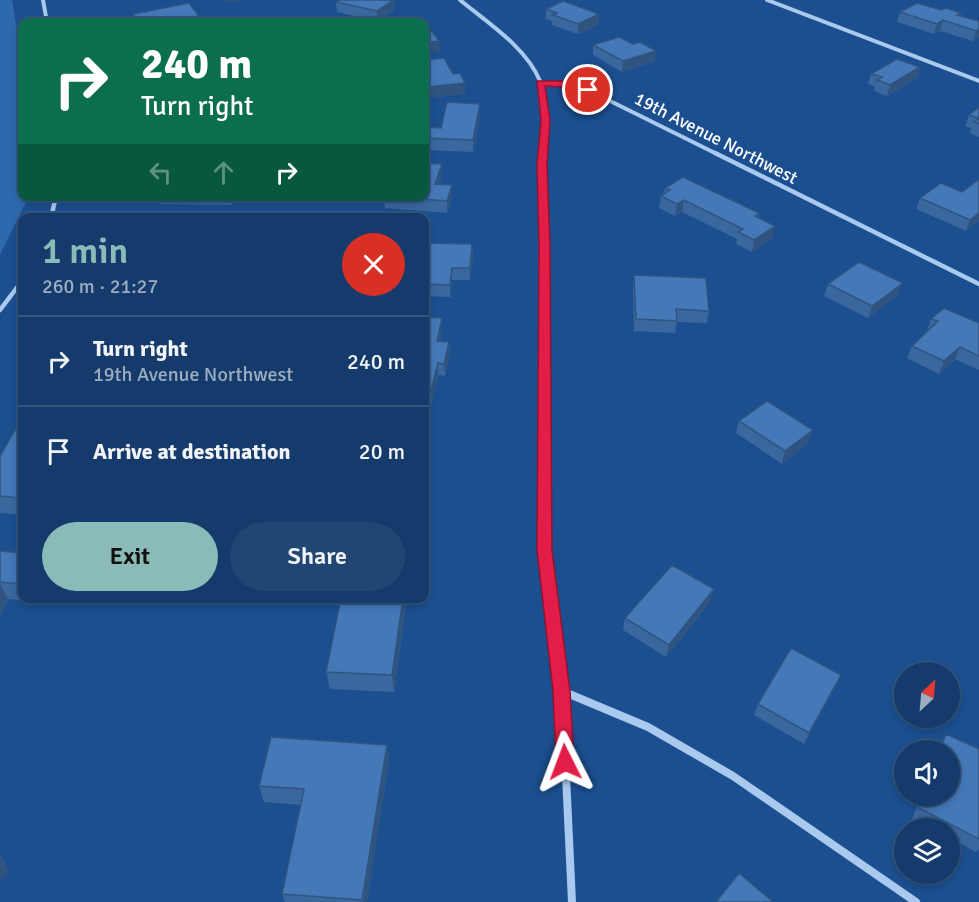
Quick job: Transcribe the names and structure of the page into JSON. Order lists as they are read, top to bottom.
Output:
{
  "streets": {
    "street": ["19th Avenue Northwest"]
  },
  "north": "top right",
  "page": {
    "turn": ["240 m", "Turn right"],
    "heading": ["1 min", "260 m · 21:27"],
    "list": [
      {
        "name": "Turn right",
        "note": "19th Avenue Northwest",
        "value": "240 m"
      },
      {
        "name": "Arrive at destination",
        "value": "20 m"
      }
    ],
    "buttons": ["Exit", "Share"]
  }
}
